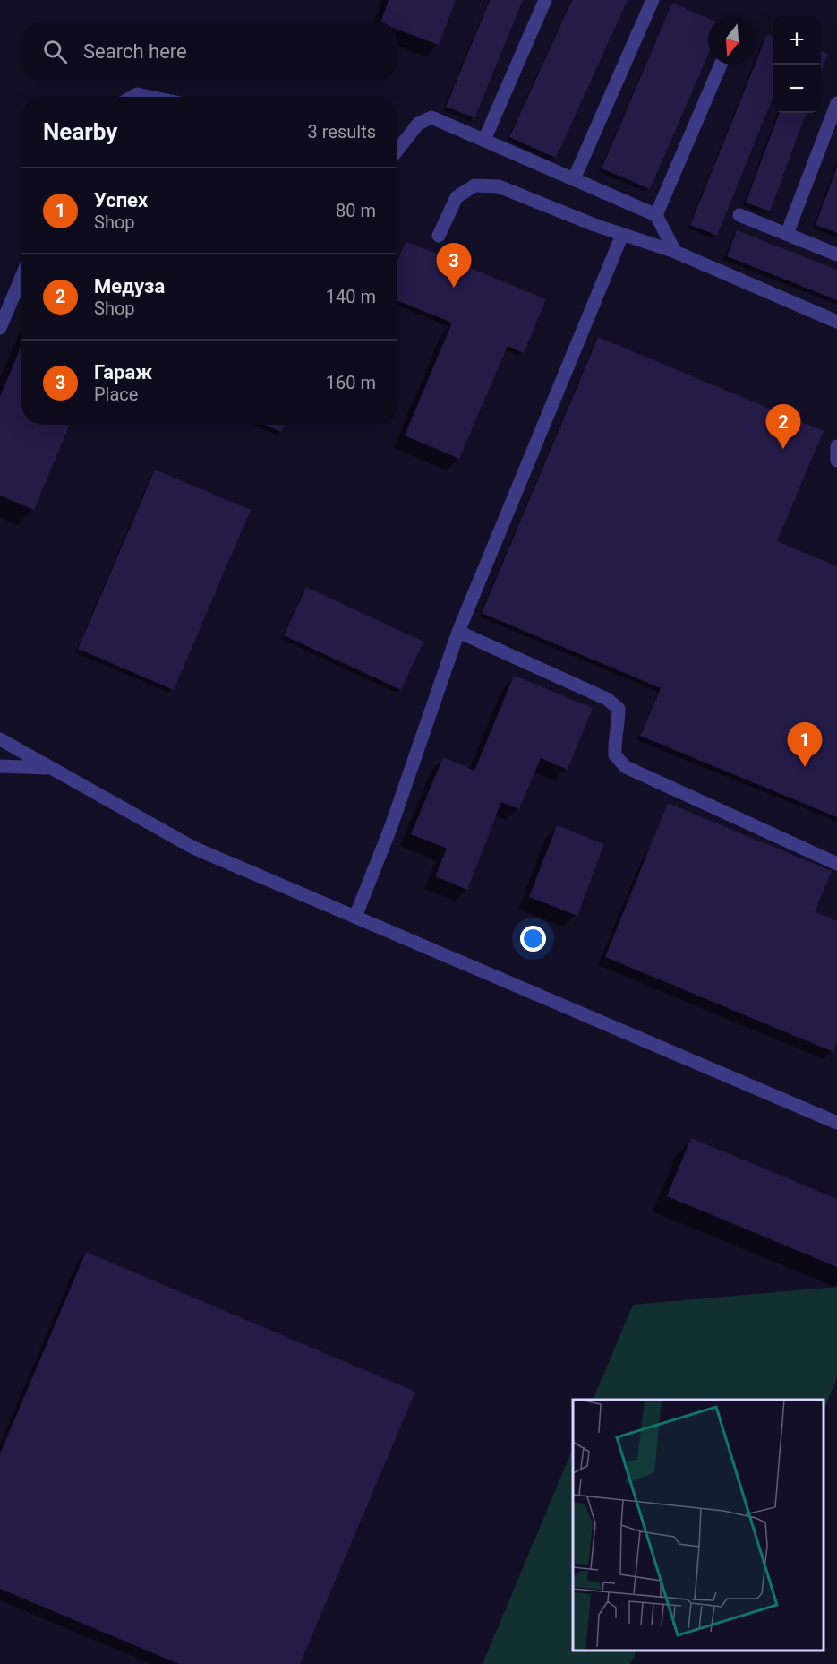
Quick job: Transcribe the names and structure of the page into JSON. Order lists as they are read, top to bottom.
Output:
{
  "north": "bottom",
  "page": {
    "map_buttons": ["+", "−"],
    "search": "Search here",
    "heading": ["Nearby", "3 results"],
    "list": [
      {
        "mark": "1",
        "name": "Успех",
        "note": "Shop",
        "value": "80 m"
      },
      {
        "mark": "2",
        "name": "Медуза",
        "note": "Shop",
        "value": "140 m"
      },
      {
        "mark": "3",
        "name": "Гараж",
        "note": "Place",
        "value": "160 m"
      }
    ],
    "pins": ["3", "2", "1"]
  }
}
